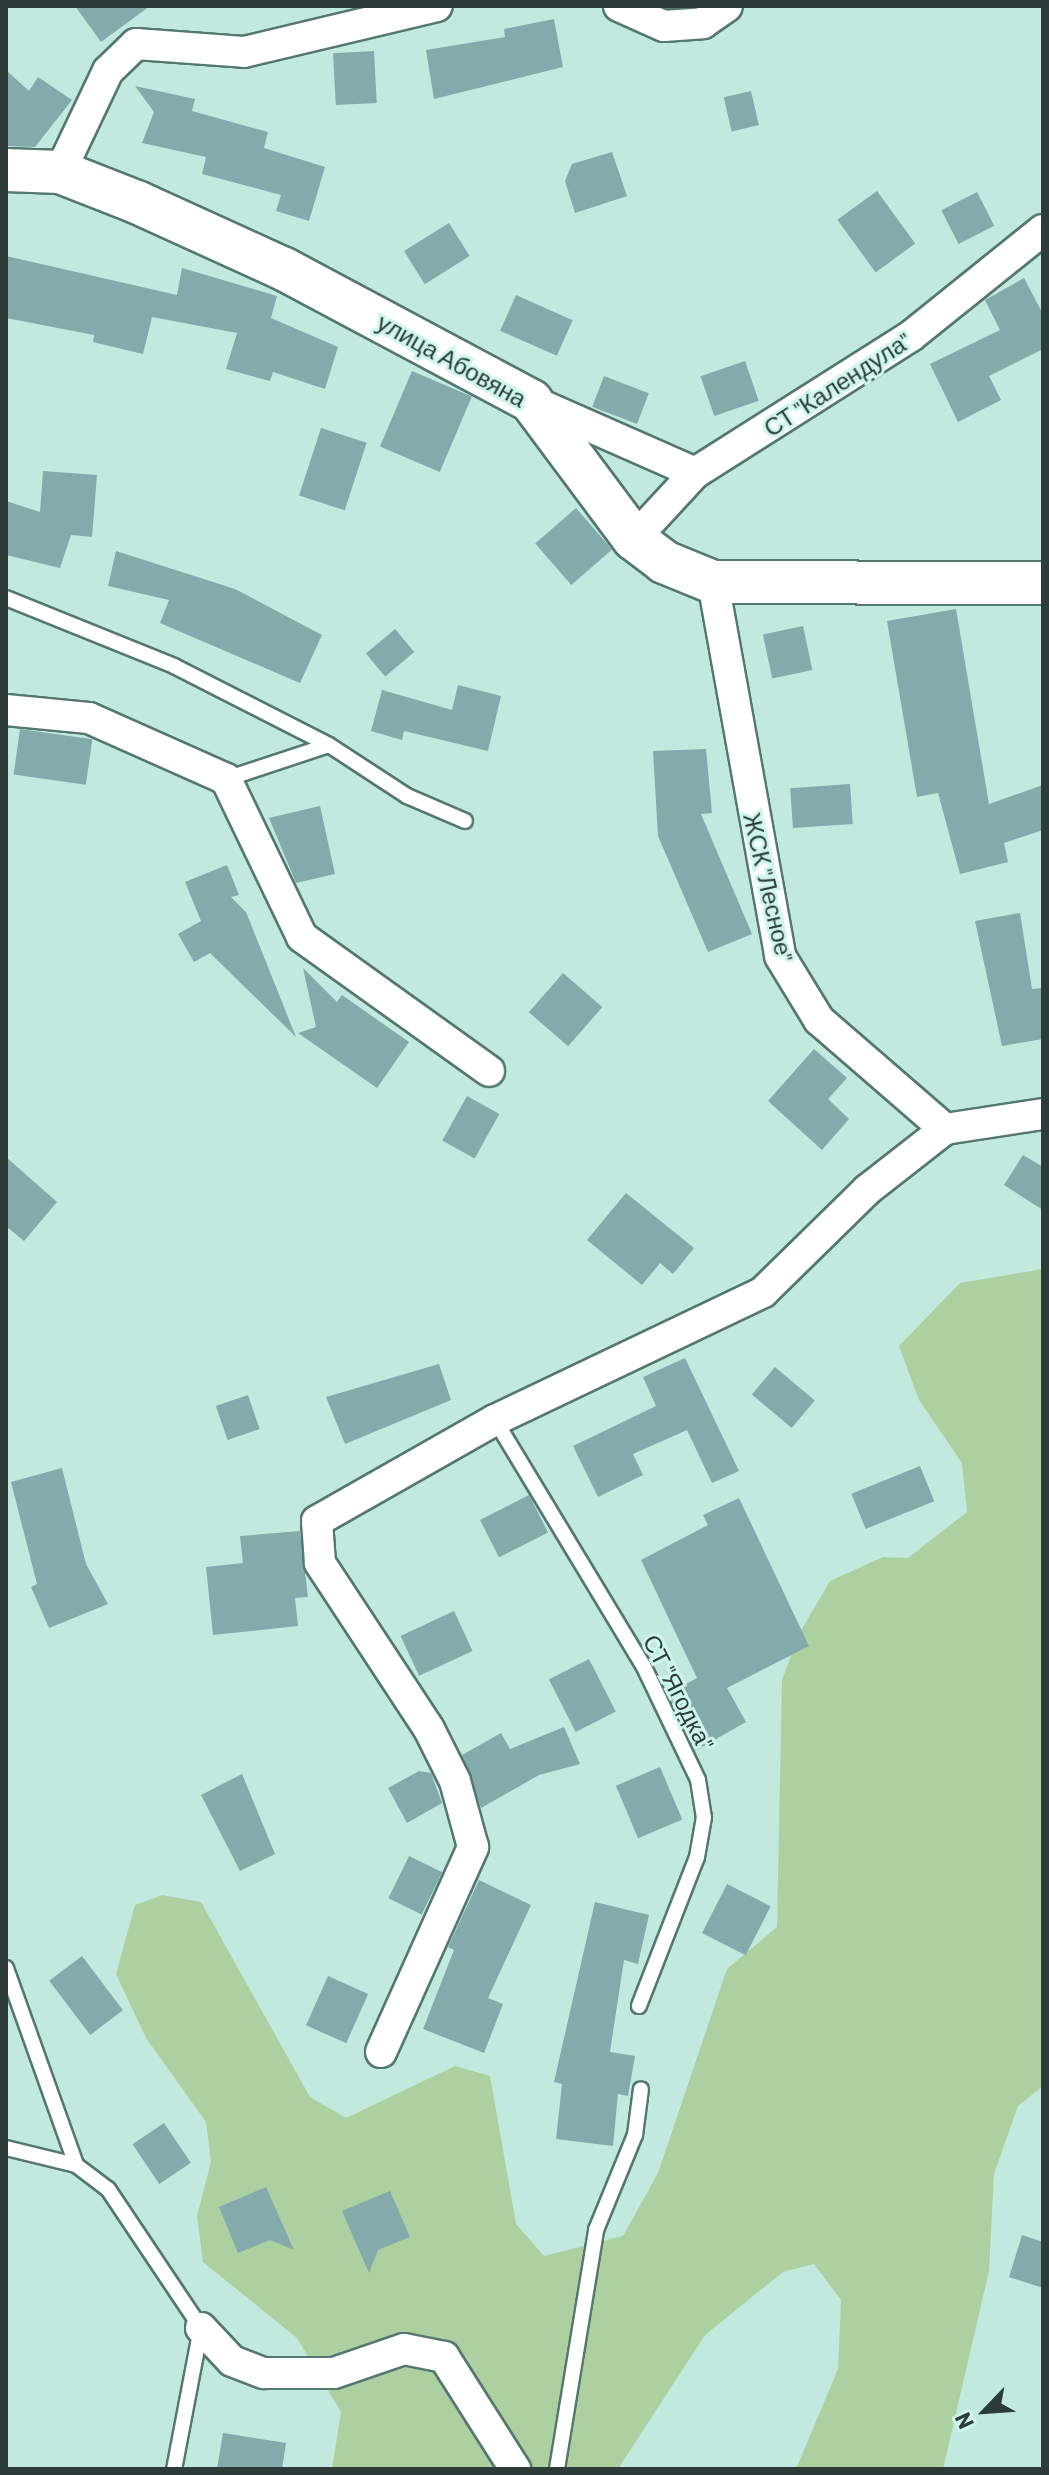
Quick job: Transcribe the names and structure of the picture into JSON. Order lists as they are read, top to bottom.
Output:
{
  "streets": {
    "street": ["улица Абовяна", "СТ \"Календула\"", "ЖСК \"Лесное\""],
    "lane": ["СТ \"Ягодка\""]
  },
  "crossings": [
    ["улица Абовяна", "СТ \"Календула\""],
    ["улица Абовяна", "ЖСК \"Лесное\""]
  ],
  "north": "bottom left"
}
